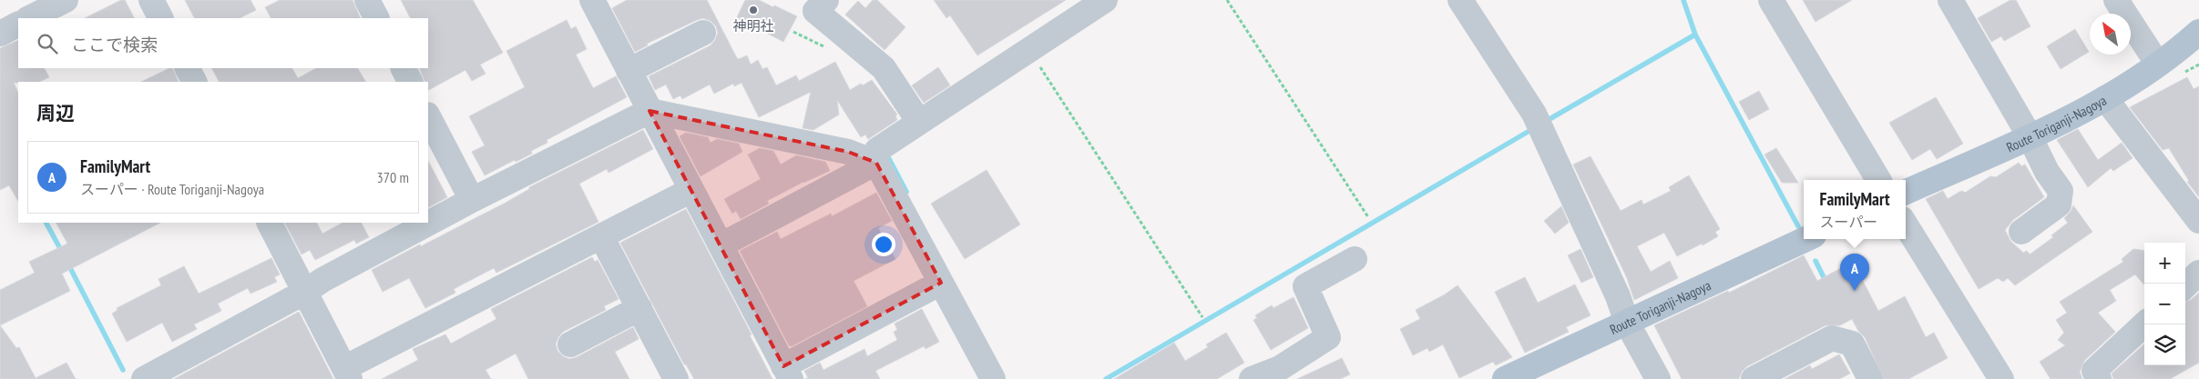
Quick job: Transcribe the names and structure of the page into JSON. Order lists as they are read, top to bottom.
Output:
{
  "streets": {
    "main road": ["Route Toriganji-Nagoya"]
  },
  "places": ["神明社"],
  "north": "top left",
  "page": {
    "search": "ここで検索",
    "heading": "周辺",
    "list": [
      {
        "mark": "A",
        "name": "FamilyMart",
        "note": "スーパー · Route Toriganji-Nagoya",
        "value": "370 m"
      }
    ],
    "popup": ["FamilyMart", "スーパー"],
    "map_buttons": ["+", "−"],
    "pins": "A"
  }
}
